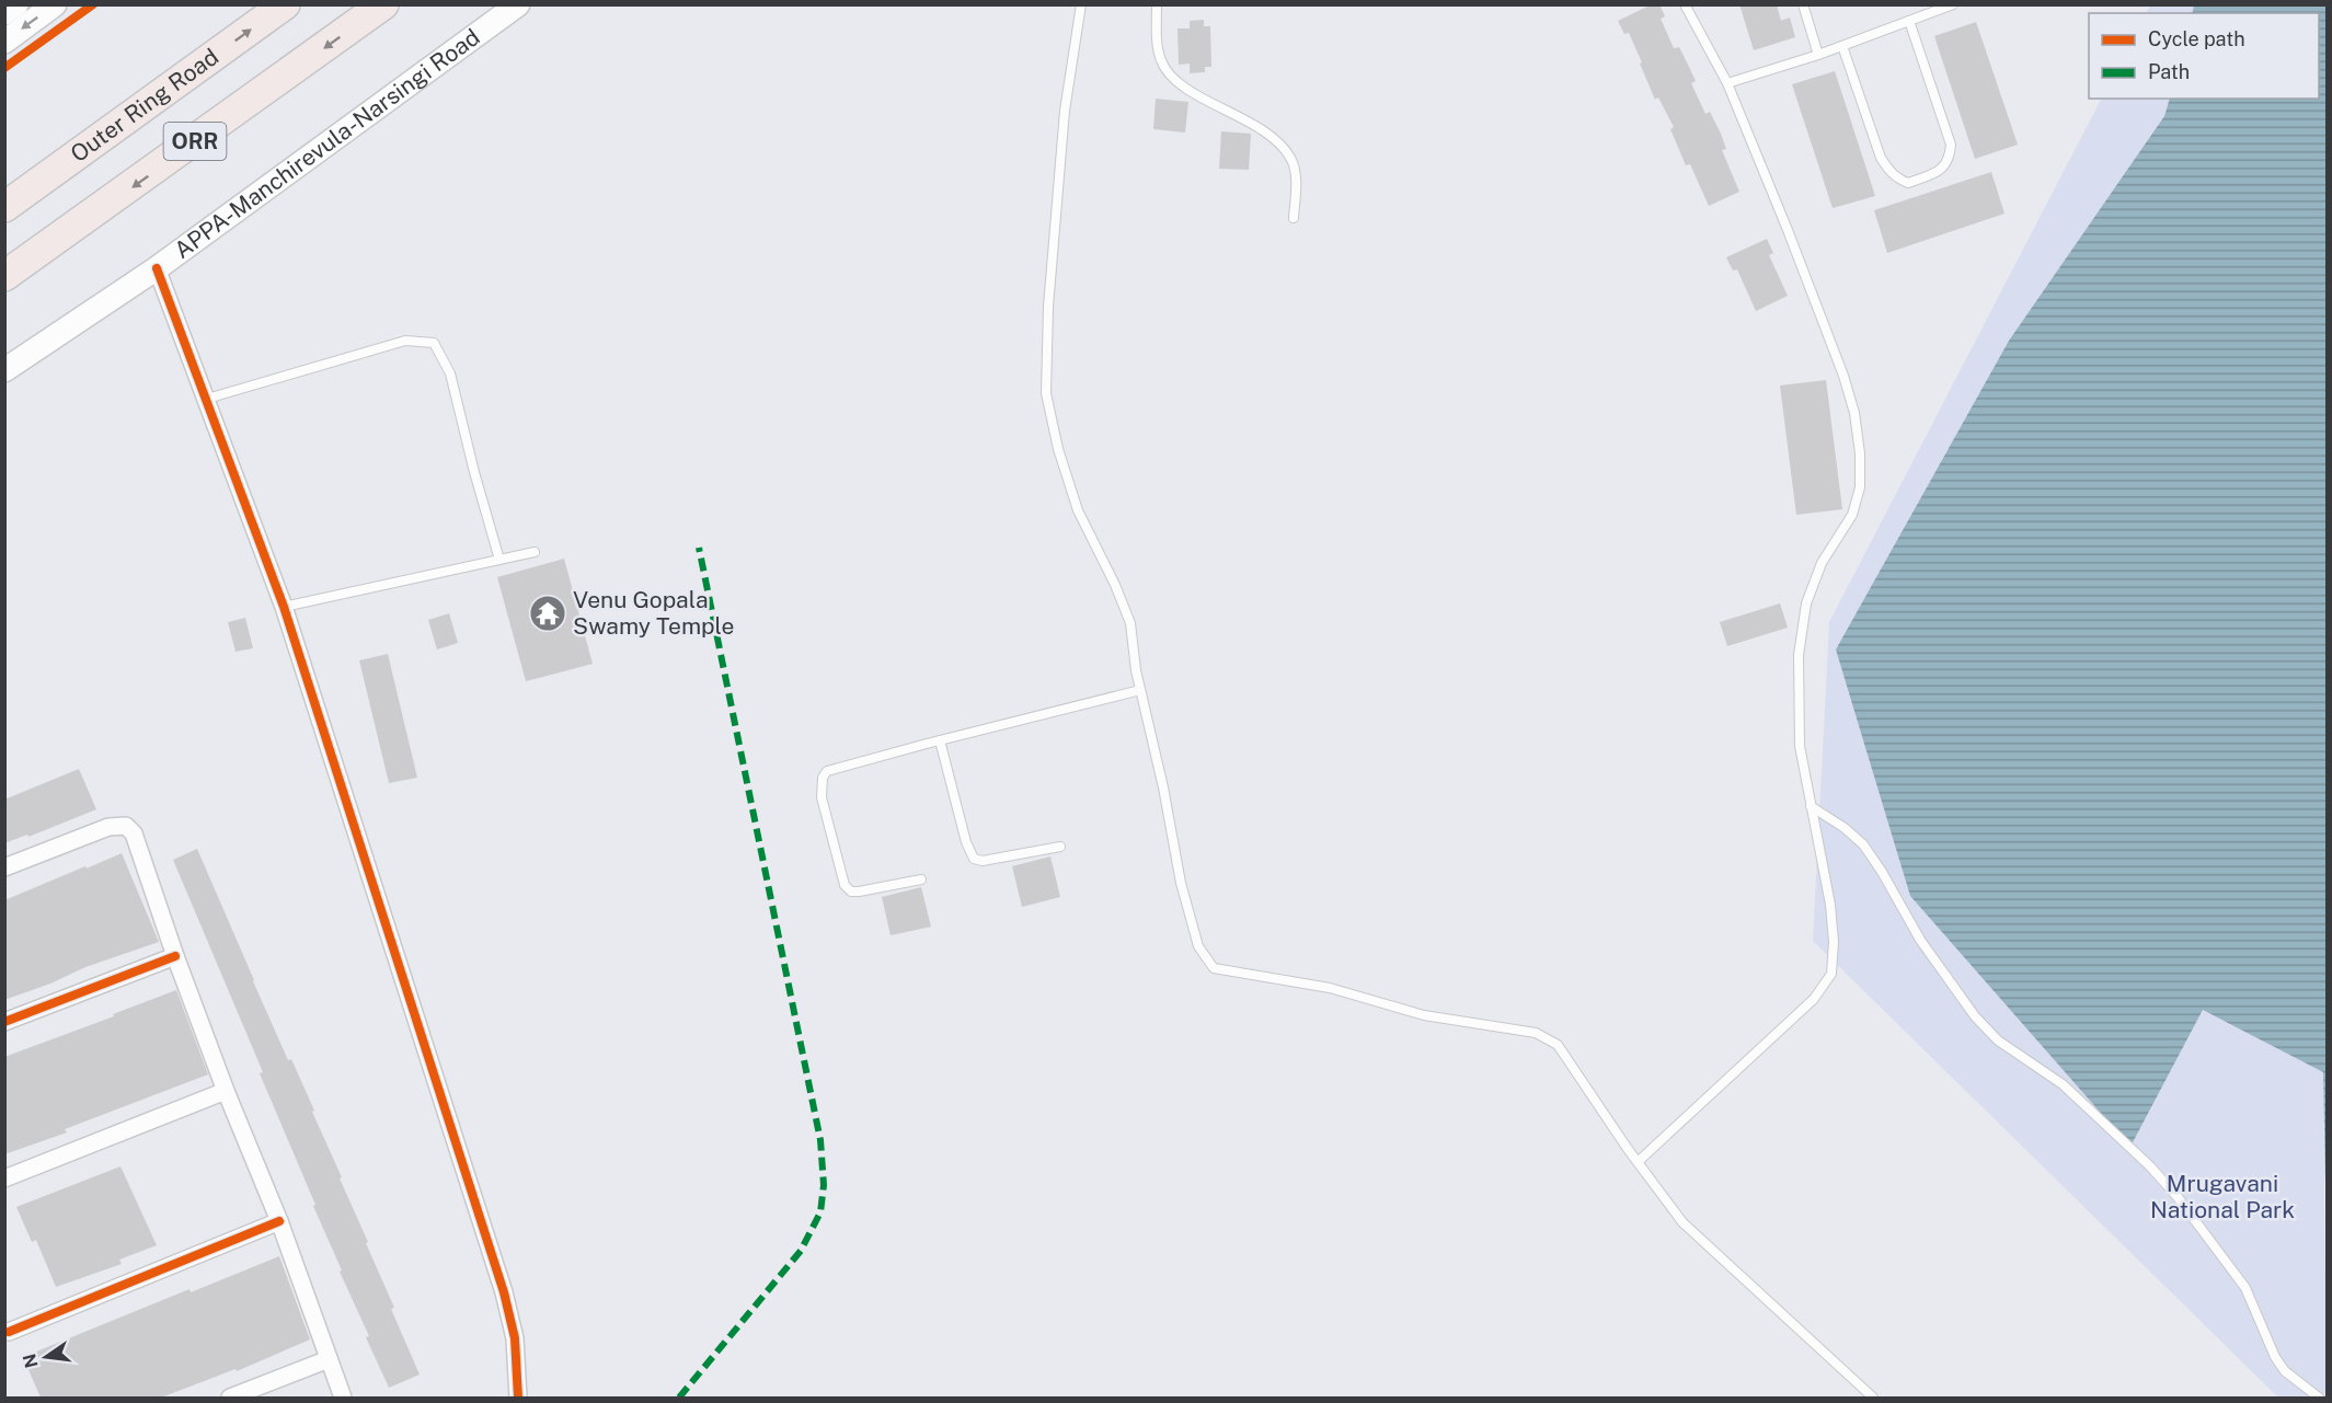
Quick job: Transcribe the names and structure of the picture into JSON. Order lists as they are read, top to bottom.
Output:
{
  "streets": {
    "highway": ["Outer Ring Road", "ORR"],
    "main road": ["APPA-Manchirevula-Narsingi Road"]
  },
  "parks": ["Mrugavani National Park"],
  "places": {
    "temple": ["Venu Gopala Swamy Temple"]
  },
  "legend": ["Cycle path", "Path"],
  "north": "left"
}
